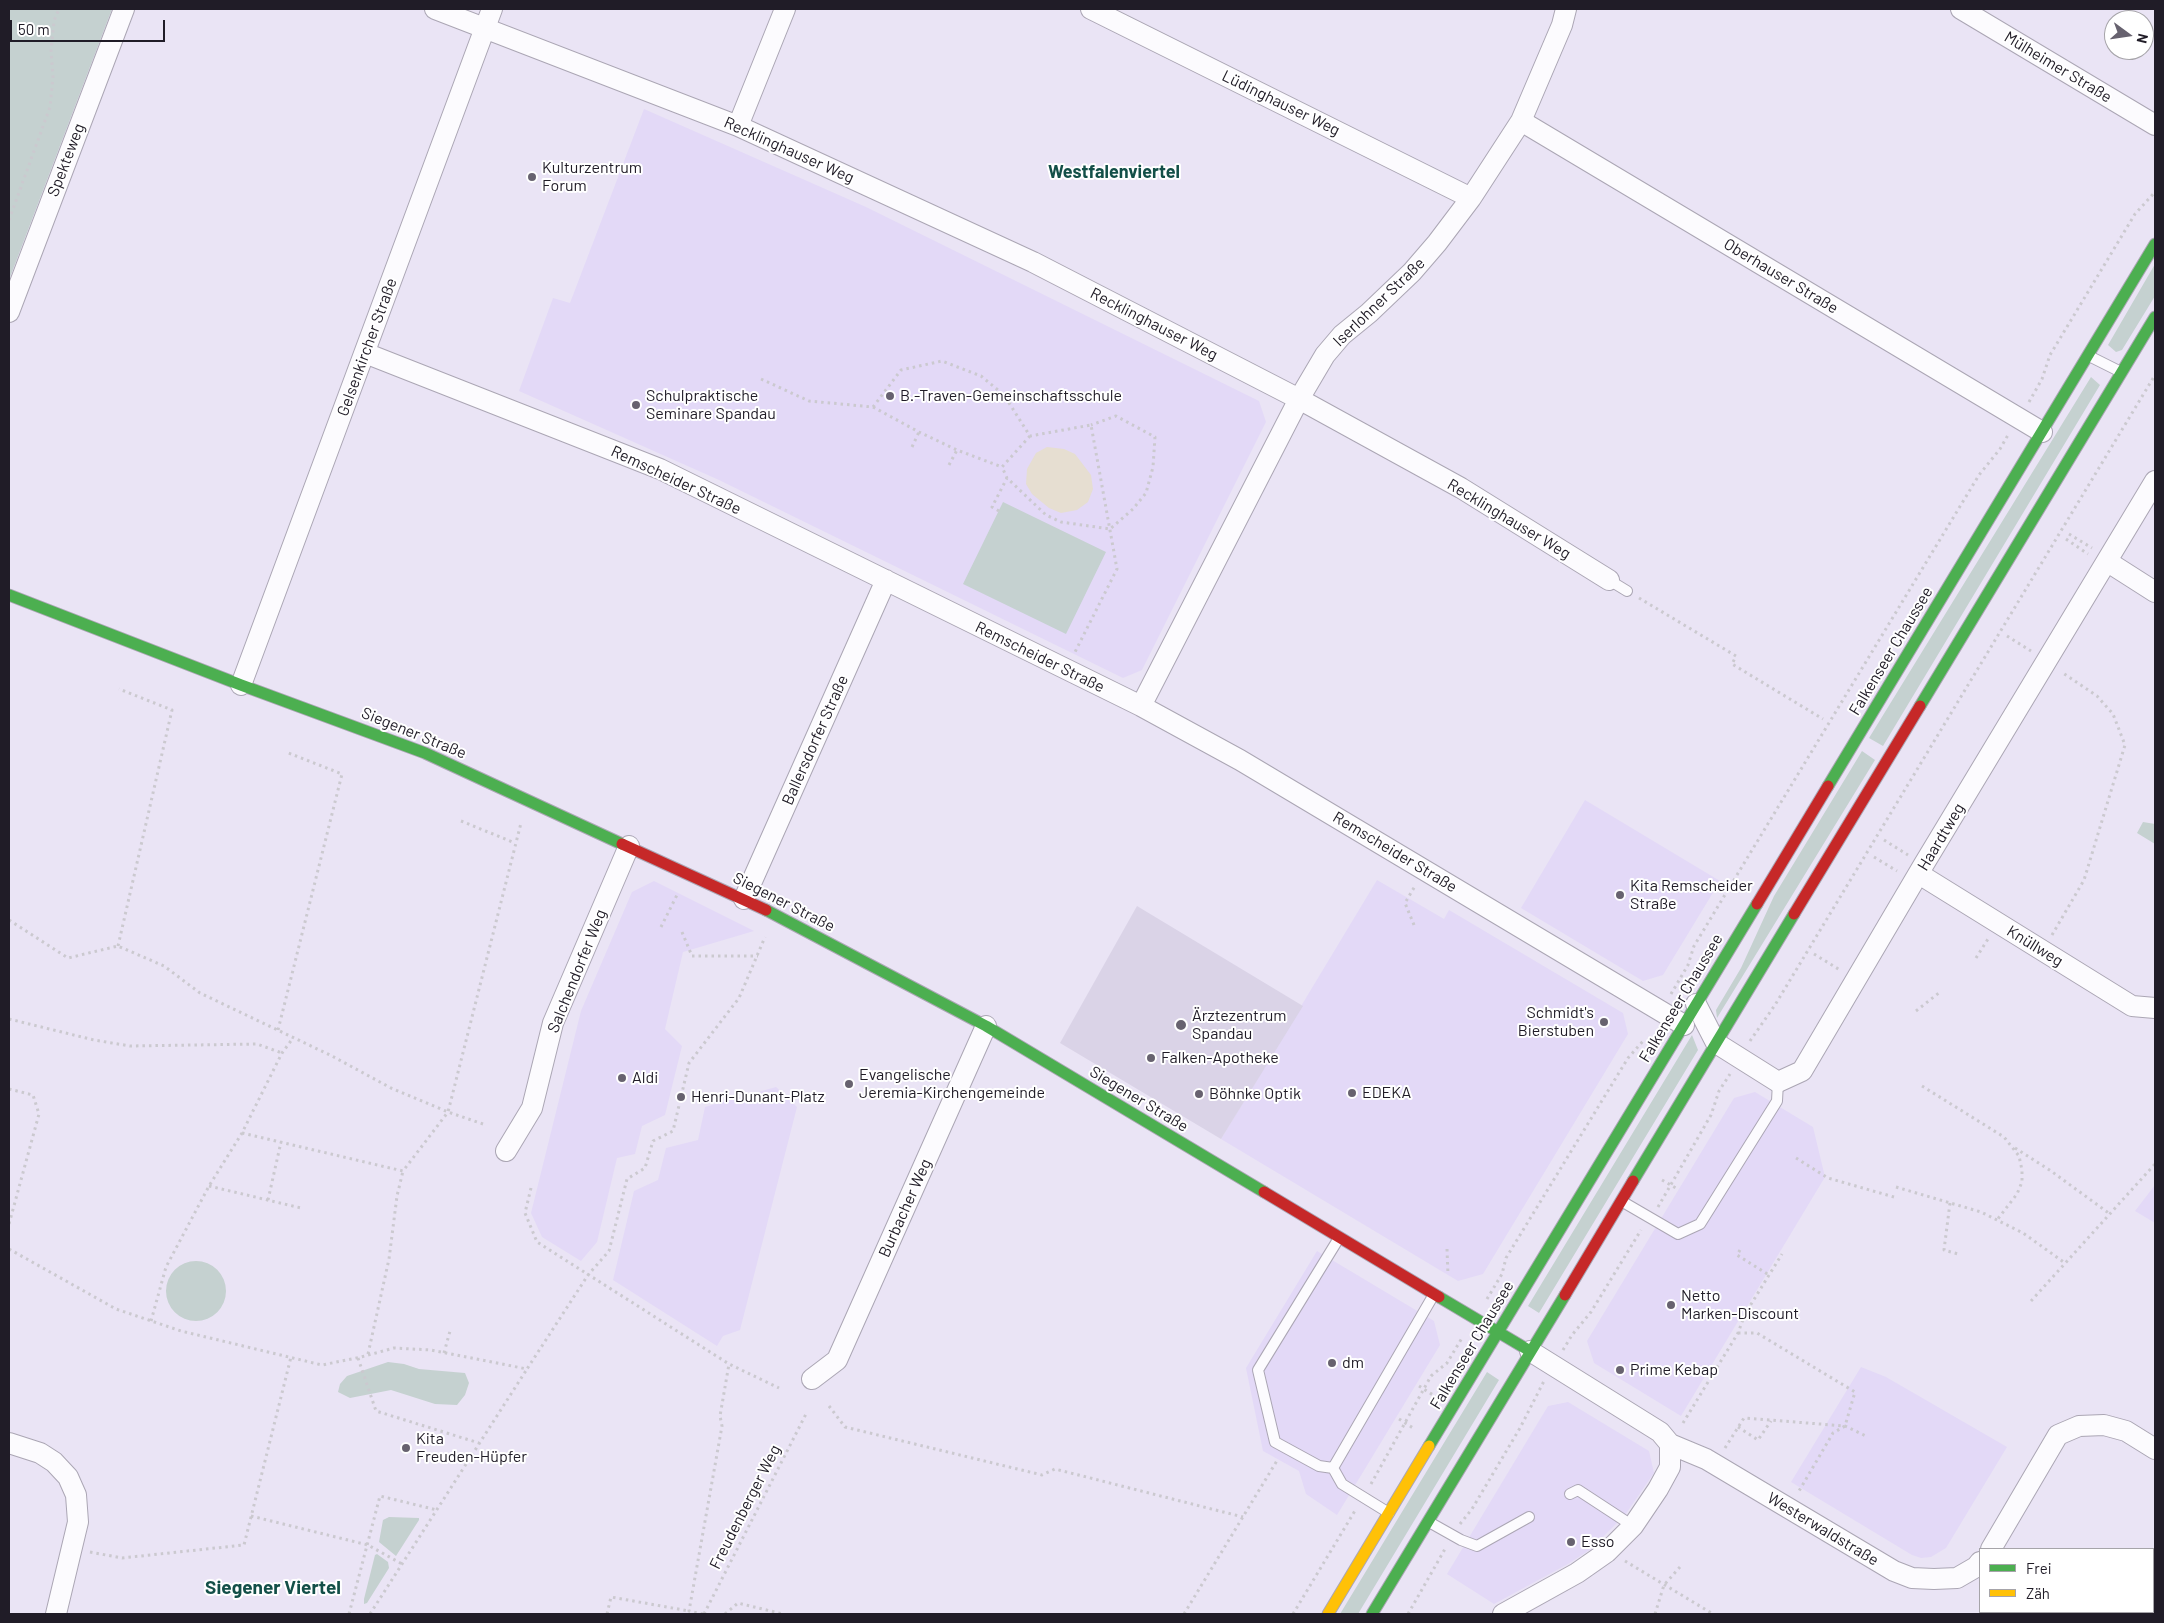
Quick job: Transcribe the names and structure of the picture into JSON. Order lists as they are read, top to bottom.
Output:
{
  "streets": {
    "main road": ["Falkenseer Chaussee", "Siegener Straße"],
    "street": [
      "Mülheimer Straße",
      "Lüdinghauser Weg",
      "Recklinghauser Weg",
      "Spekteweg",
      "Oberhauser Straße",
      "Iserlohner Straße",
      "Gelsenkircher Straße",
      "Remscheider Straße",
      "Ballersdorfer Straße",
      "Haardtweg",
      "Knüllweg",
      "Salchendorfer Weg",
      "Burbacher Weg",
      "Westerwaldstraße"
    ],
    "path": ["Freudenberger Weg"]
  },
  "crossings": [
    ["Lüdinghauser Weg", "Iserlohner Straße"],
    ["Recklinghauser Weg", "Iserlohner Straße"],
    ["Recklinghauser Weg", "Gelsenkircher Straße"],
    ["Oberhauser Straße", "Iserlohner Straße"],
    ["Oberhauser Straße", "Falkenseer Chaussee"],
    ["Iserlohner Straße", "Remscheider Straße"],
    ["Gelsenkircher Straße", "Remscheider Straße"],
    ["Gelsenkircher Straße", "Siegener Straße"],
    ["Remscheider Straße", "Falkenseer Chaussee"],
    ["Remscheider Straße", "Ballersdorfer Straße"],
    ["Falkenseer Chaussee", "Siegener Straße"],
    ["Siegener Straße", "Ballersdorfer Straße"],
    ["Siegener Straße", "Salchendorfer Weg"],
    ["Siegener Straße", "Burbacher Weg"],
    ["Siegener Straße", "Westerwaldstraße"],
    ["Haardtweg", "Knüllweg"]
  ],
  "districts": ["Westfalenviertel", "Siegener Viertel"],
  "places": [
    "Kulturzentrum Forum",
    "B.-Traven-Gemeinschaftsschule",
    "Schulpraktische Seminare Spandau",
    "Kita Remscheider Straße",
    "Schmidt's Bierstuben",
    "Ärztezentrum Spandau",
    "Falken-Apotheke",
    "Aldi",
    "Evangelische Jeremia-Kirchengemeinde",
    "EDEKA",
    "Böhnke Optik",
    "Henri-Dunant-Platz",
    "Netto Marken-Discount",
    "dm",
    "Prime Kebap",
    "Kita Freuden-Hüpfer",
    "Esso"
  ],
  "legend": ["Frei", "Zäh"],
  "scale_bar": "50 m",
  "north": "right"
}
